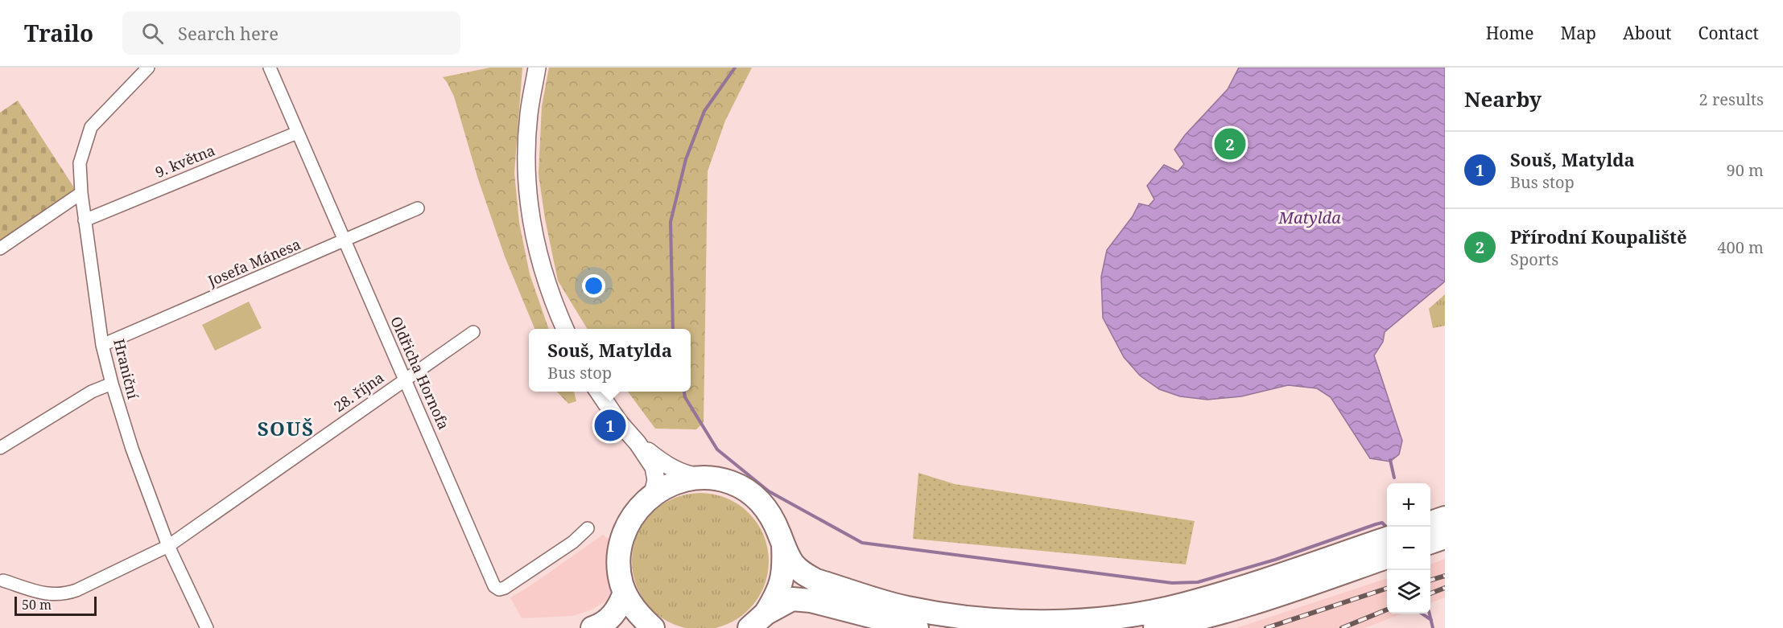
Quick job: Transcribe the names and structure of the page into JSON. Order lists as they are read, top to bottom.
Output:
{
  "streets": {
    "street": [
      "9. května",
      "Josefa Mánesa",
      "Hraniční",
      "Oldřicha Hornofa",
      "28. října"
    ]
  },
  "crossings": [
    ["9. května", "Hraniční"],
    ["9. května", "Oldřicha Hornofa"],
    ["Josefa Mánesa", "Hraniční"],
    ["Josefa Mánesa", "Oldřicha Hornofa"],
    ["Hraniční", "28. října"],
    ["Oldřicha Hornofa", "28. října"]
  ],
  "districts": ["SOUŠ"],
  "water": ["Matylda"],
  "scale_bar": "50 m",
  "page": {
    "header": "Trailo",
    "search": "Search here",
    "nav": [
      "Home",
      "Map",
      "About",
      "Contact"
    ],
    "heading": ["Nearby", "2 results"],
    "pins": ["2", "1"],
    "list": [
      {
        "mark": "1",
        "name": "Souš, Matylda",
        "note": "Bus stop",
        "value": "90 m"
      },
      {
        "mark": "2",
        "name": "Přírodní Koupaliště",
        "note": "Sports",
        "value": "400 m"
      }
    ],
    "popup": ["Souš, Matylda", "Bus stop"],
    "map_buttons": ["+", "−"],
    "scale": "50 m"
  }
}
